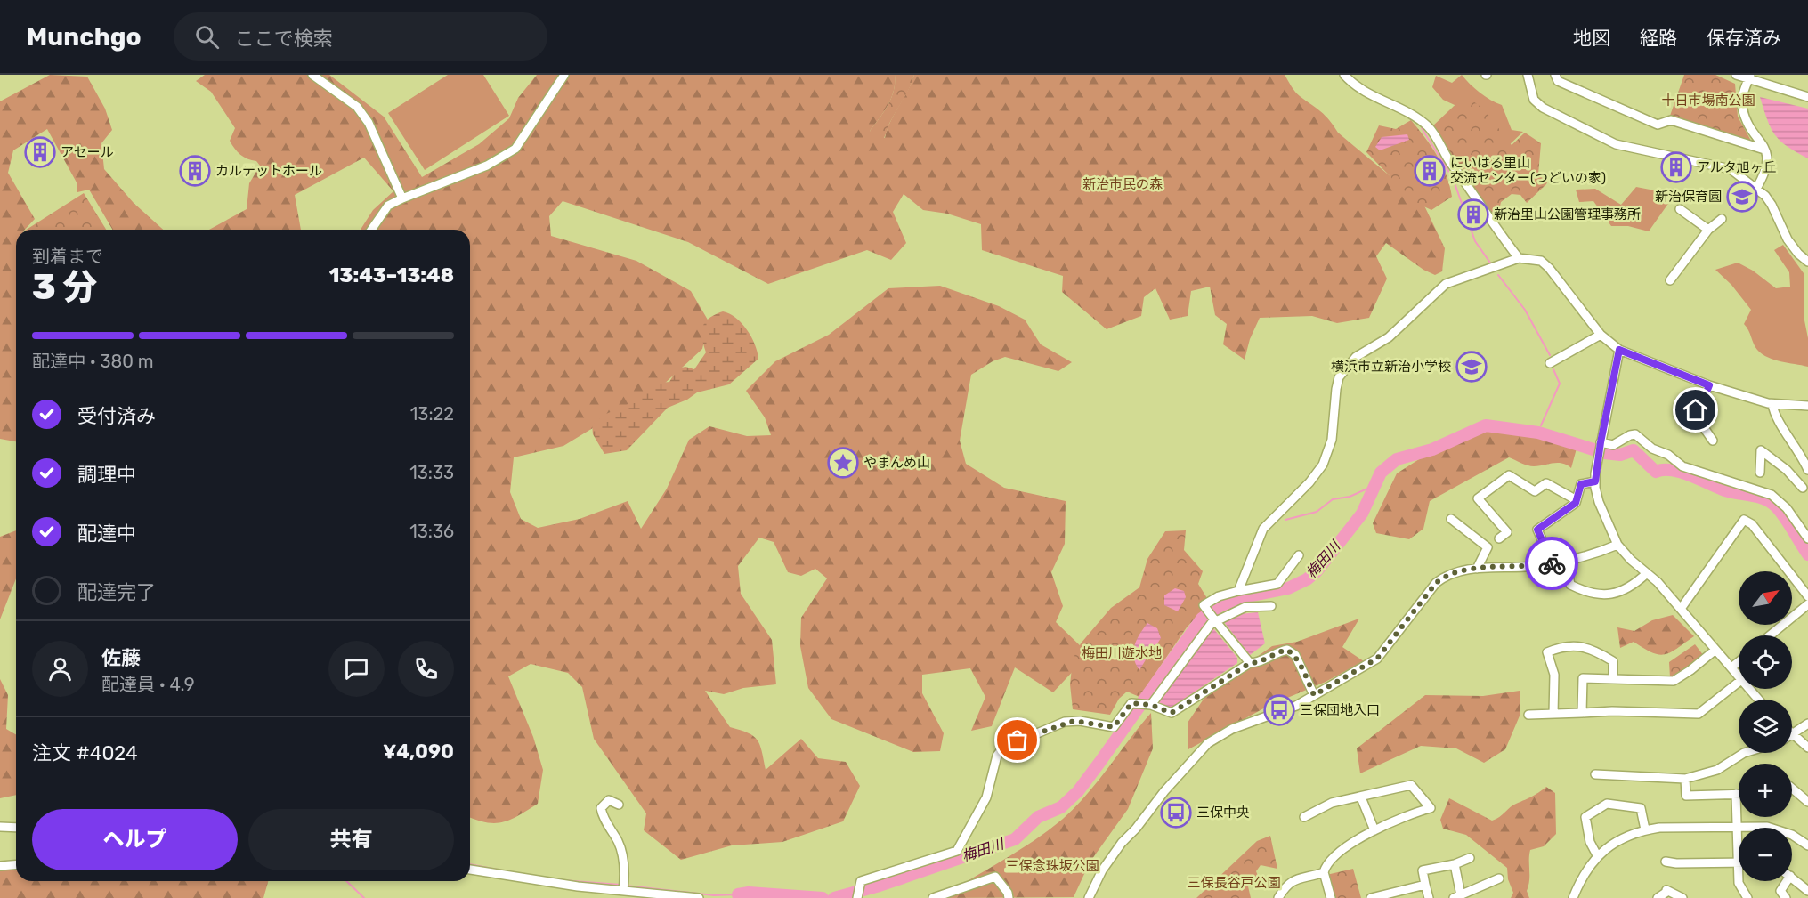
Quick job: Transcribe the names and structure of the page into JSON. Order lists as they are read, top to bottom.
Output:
{
  "water": ["梅田川"],
  "parks": [
    "十日市場南公園",
    "新治市民の森",
    "梅田川遊水地",
    "三保念珠坂公園",
    "三保長谷戸公園"
  ],
  "places": {
    "building": [
      "アセール",
      "アルタ旭ヶ丘",
      "カルテットホール",
      "にいはる里山 交流センター(つどいの家)",
      "新治里山公園管理事務所"
    ],
    "school or university": ["新治保育園", "横浜市立新治小学校"],
    "place": ["やまんめ山"],
    "bus stop": ["三保団地入口", "三保中央"]
  },
  "north": "top right",
  "page": {
    "header": "Munchgo",
    "search": "ここで検索",
    "nav": ["地図", "経路", "保存済み"],
    "heading": ["3 分", "到着まで", "13:43–13:48"],
    "panel": [
      "佐藤",
      "配達員 · 4.9",
      "注文 #4024",
      "¥4,090"
    ],
    "bar": "配達中 · 380 m",
    "list": [
      ["受付済み", "13:22"],
      ["調理中", "13:33"],
      ["配達中", "13:36"],
      "配達完了"
    ],
    "map_buttons": ["+", "−"],
    "buttons": ["ヘルプ", "共有"]
  }
}
